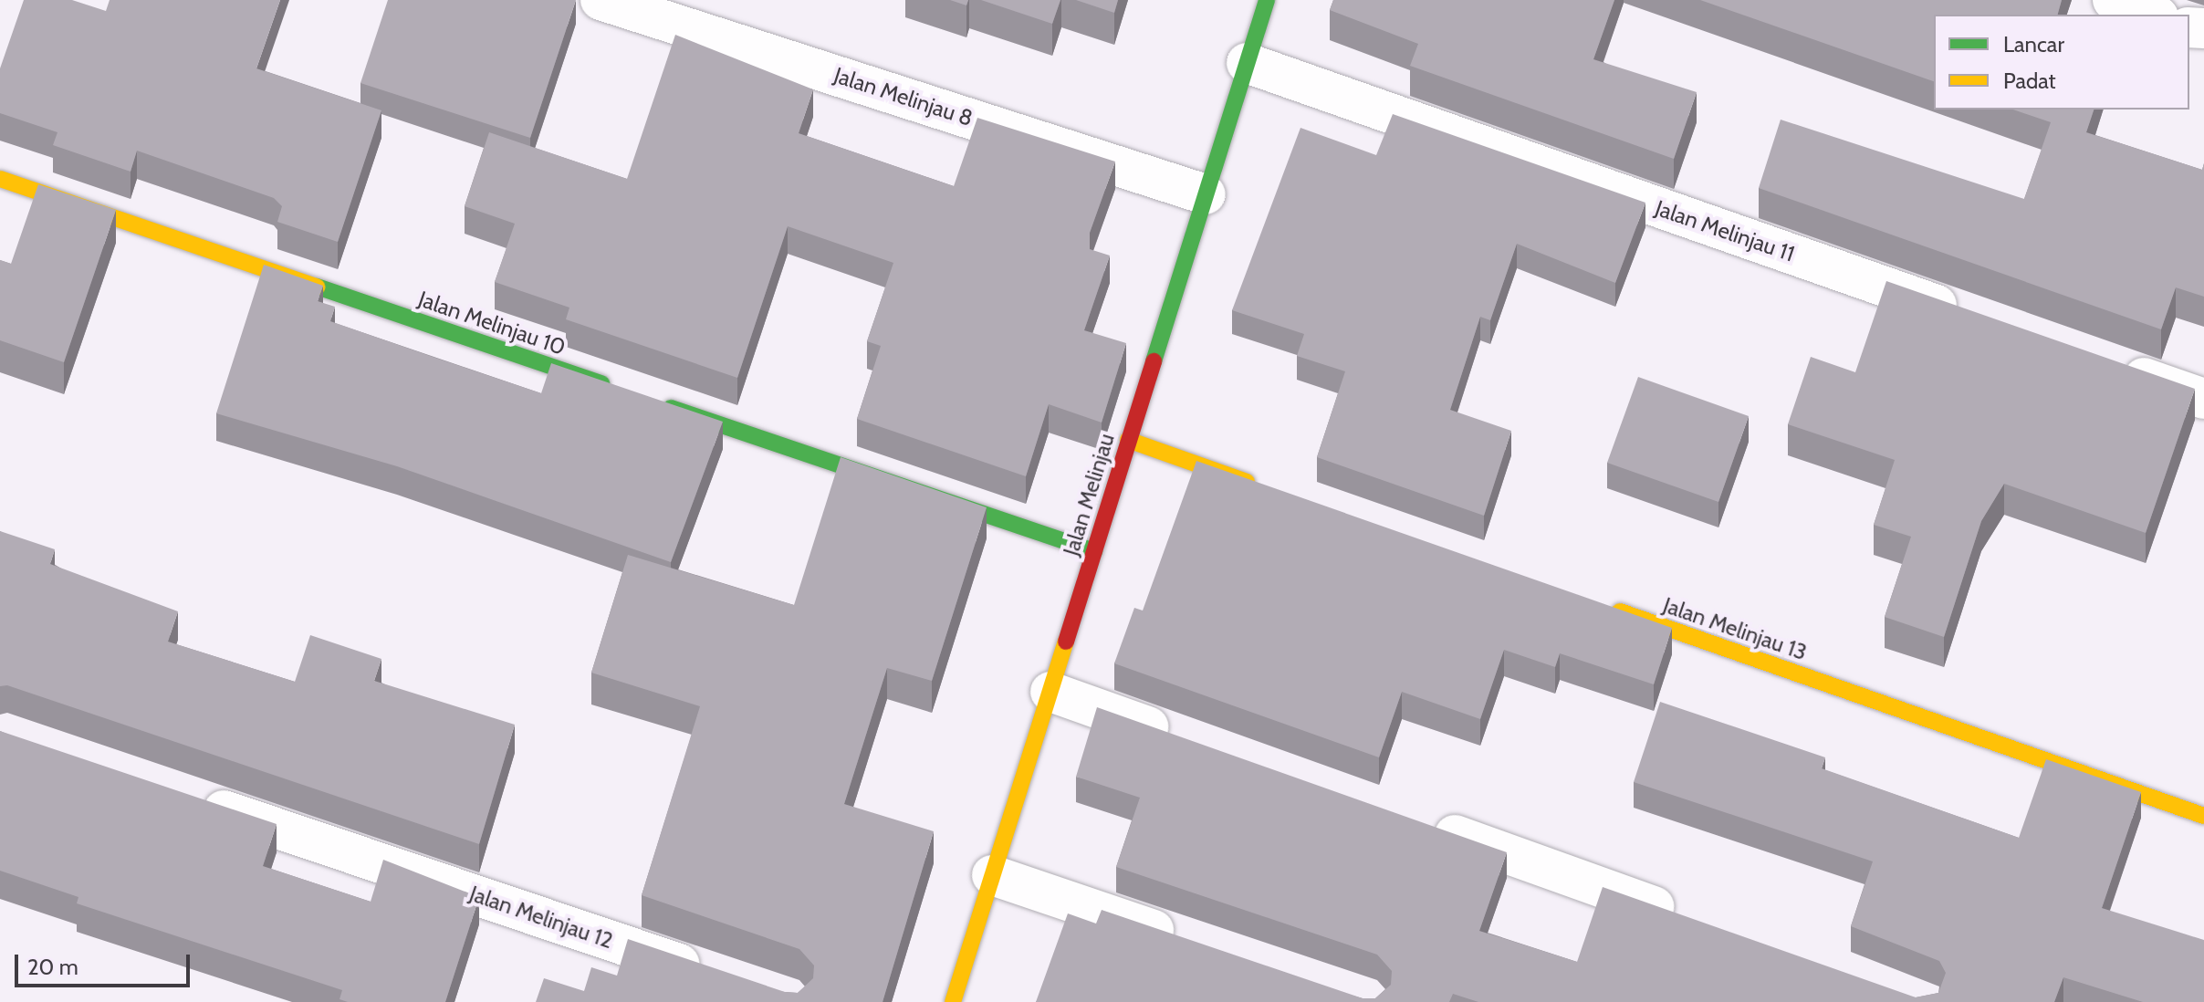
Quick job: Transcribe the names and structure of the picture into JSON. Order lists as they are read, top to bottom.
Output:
{
  "streets": {
    "street": [
      "Jalan Melinjau 8",
      "Jalan Melinjau 11",
      "Jalan Melinjau 10",
      "Jalan Melinjau",
      "Jalan Melinjau 13",
      "Jalan Melinjau 12"
    ]
  },
  "crossings": [
    ["Jalan Melinjau 8", "Jalan Melinjau"],
    ["Jalan Melinjau 11", "Jalan Melinjau"]
  ],
  "legend": ["Lancar", "Padat"],
  "scale_bar": "20 m"
}
